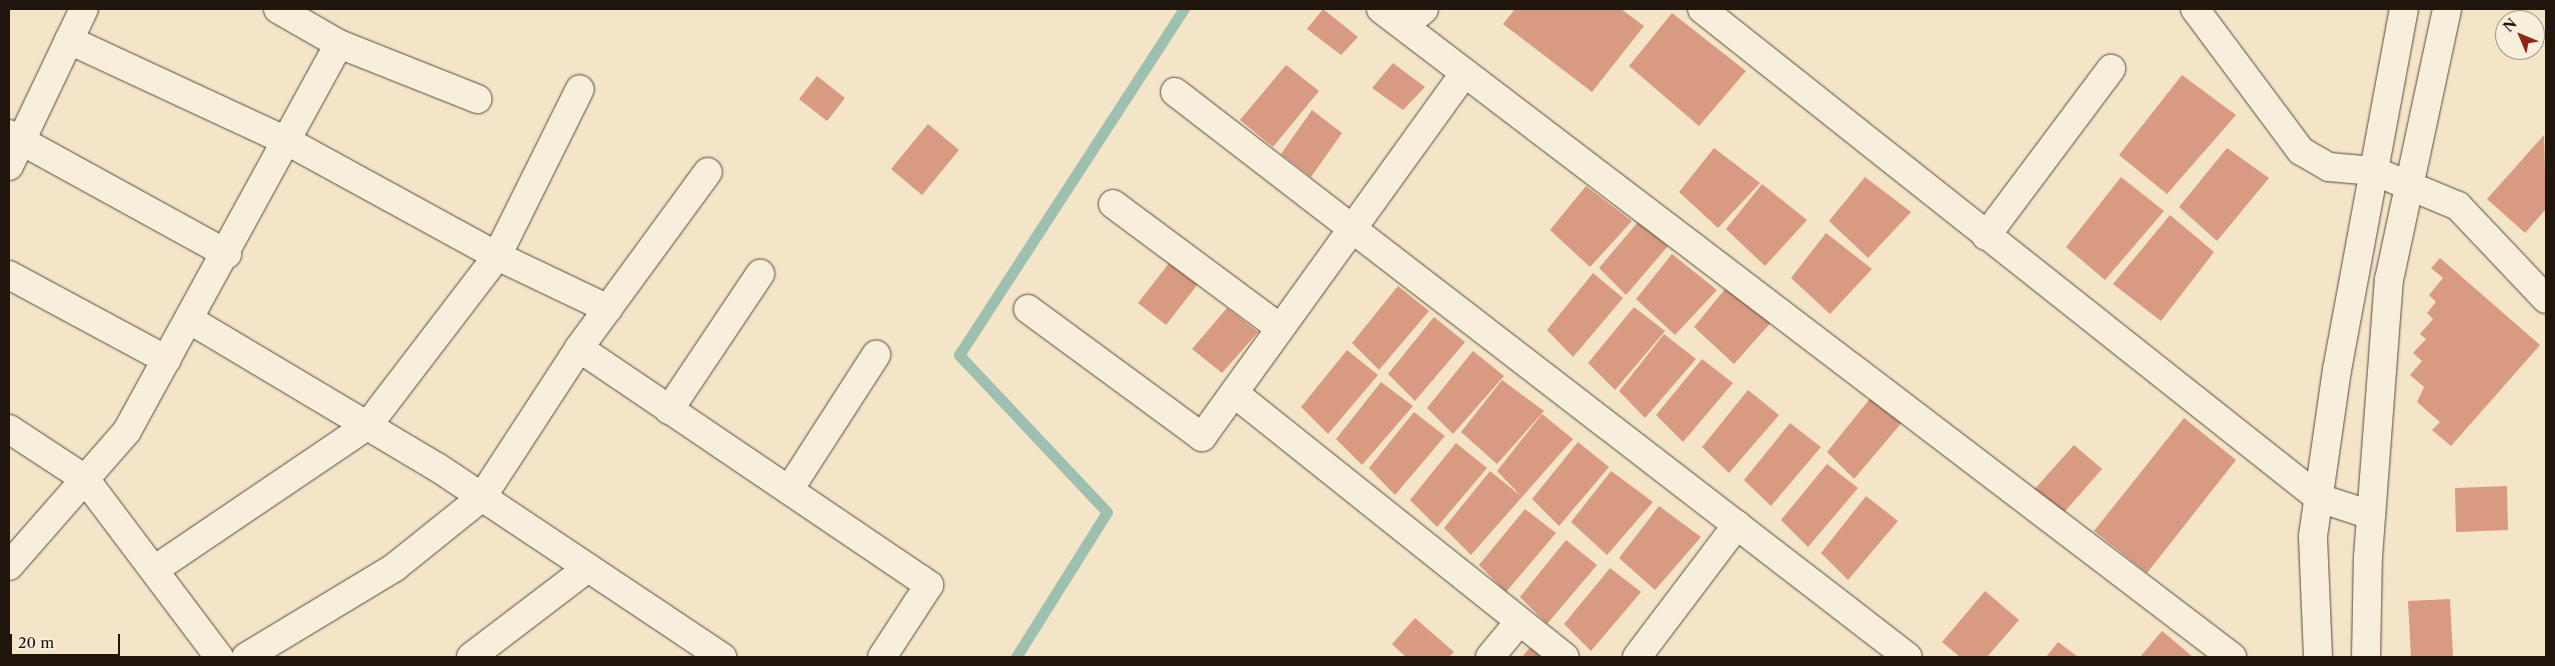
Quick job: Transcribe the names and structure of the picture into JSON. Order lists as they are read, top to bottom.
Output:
{
  "scale_bar": "20 m",
  "north": "top left"
}
